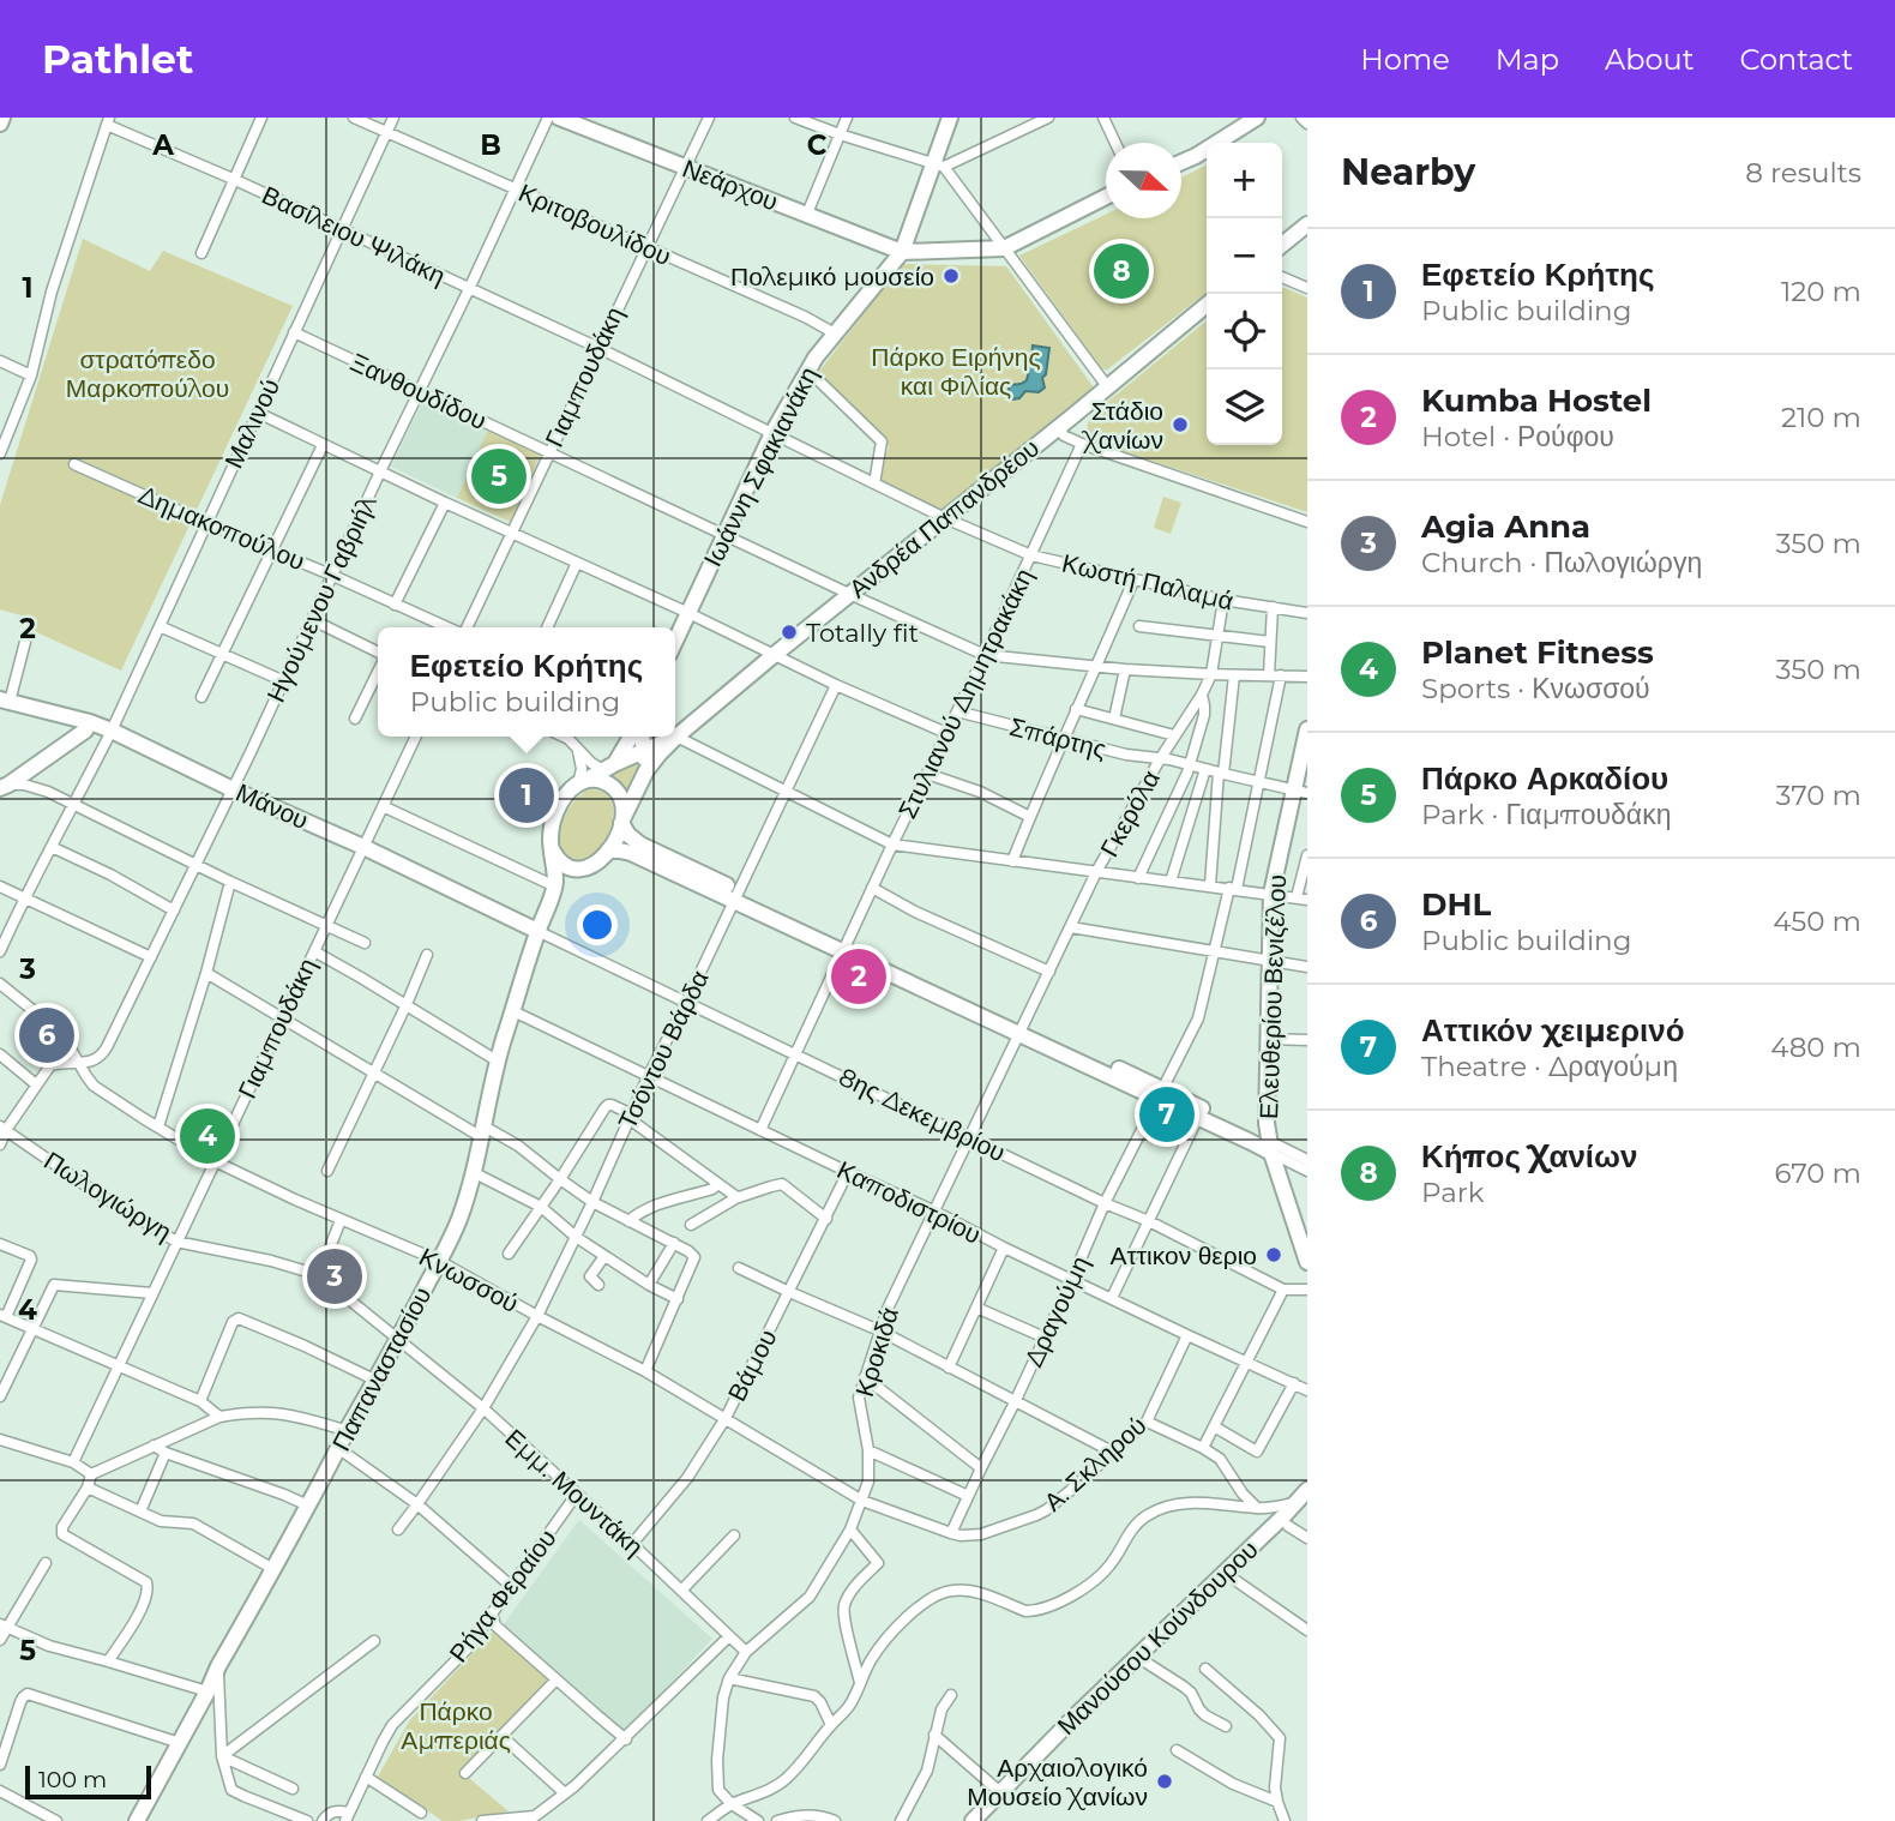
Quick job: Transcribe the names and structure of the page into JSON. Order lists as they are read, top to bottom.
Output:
{
  "streets": {
    "main road": [
      "Νεάρχου",
      "Ιωάννη Σφακιανάκη",
      "Ανδρέα Παπανδρέου",
      "Μάνου",
      "Ελευθερίου Βενιζέλου",
      "Παπαναστασίου",
      "Μανούσου Κούνδουρου"
    ],
    "street": [
      "Κριτοβουλίδου",
      "Βασίλειου Ψιλάκη",
      "Γιαμπουδάκη",
      "Ξανθουδίδου",
      "Μαλινού",
      "Δημακοπούλου",
      "Κωστή Παλαμά",
      "Ηγούμενου Γαβριήλ",
      "Στυλιανού Δημητρακάκη",
      "Σπάρτης",
      "Γκερόλα",
      "Τσόντου Βάρδα",
      "8ης Δεκεμβρίου",
      "Πωλογιώργη",
      "Καποδιστρίου",
      "Κνωσσού",
      "Δραγούμη",
      "Κροκιδά",
      "Βάμου",
      "Α. Σκληρού",
      "Εμμ. Μουντάκη",
      "Ρήγα Φεραίου"
    ]
  },
  "crossings": [
    ["Νεάρχου", "Γιαμπουδάκη"],
    ["Νεάρχου", "Ιωάννη Σφακιανάκη"],
    ["Κριτοβουλίδου", "Γιαμπουδάκη"],
    ["Κριτοβουλίδου", "Μαλινού"],
    ["Κριτοβουλίδου", "Ιωάννη Σφακιανάκη"],
    ["Κριτοβουλίδου", "Ηγούμενου Γαβριήλ"],
    ["Βασίλειου Ψιλάκη", "Γιαμπουδάκη"],
    ["Βασίλειου Ψιλάκη", "Μαλινού"],
    ["Βασίλειου Ψιλάκη", "Ιωάννη Σφακιανάκη"],
    ["Βασίλειου Ψιλάκη", "Κωστή Παλαμά"],
    ["Βασίλειου Ψιλάκη", "Ηγούμενου Γαβριήλ"],
    ["Γιαμπουδάκη", "Ξανθουδίδου"],
    ["Γιαμπουδάκη", "Μάνου"],
    ["Γιαμπουδάκη", "Πωλογιώργη"],
    ["Γιαμπουδάκη", "Κνωσσού"],
    ["Ξανθουδίδου", "Μαλινού"],
    ["Ξανθουδίδου", "Ιωάννη Σφακιανάκη"],
    ["Ξανθουδίδου", "Ανδρέα Παπανδρέου"],
    ["Ξανθουδίδου", "Ηγούμενου Γαβριήλ"],
    ["Ξανθουδίδου", "Στυλιανού Δημητρακάκη"],
    ["Ξανθουδίδου", "Γκερόλα"],
    ["Ξανθουδίδου", "Δραγούμη"],
    ["Μαλινού", "Δημακοπούλου"],
    ["Μαλινού", "Μάνου"],
    ["Ιωάννη Σφακιανάκη", "Κωστή Παλαμά"],
    ["Ανδρέα Παπανδρέου", "Κωστή Παλαμά"],
    ["Ανδρέα Παπανδρέου", "Παπαναστασίου"],
    ["Δημακοπούλου", "Ηγούμενου Γαβριήλ"],
    ["Κωστή Παλαμά", "Στυλιανού Δημητρακάκη"],
    ["Κωστή Παλαμά", "Γκερόλα"],
    ["Ηγούμενου Γαβριήλ", "Μάνου"],
    ["Ηγούμενου Γαβριήλ", "Κνωσσού"],
    ["Στυλιανού Δημητρακάκη", "Σπάρτης"],
    ["Στυλιανού Δημητρακάκη", "8ης Δεκεμβρίου"],
    ["Στυλιανού Δημητρακάκη", "Καποδιστρίου"],
    ["Σπάρτης", "Γκερόλα"],
    ["Σπάρτης", "Ελευθερίου Βενιζέλου"],
    ["Σπάρτης", "Δραγούμη"],
    ["Μάνου", "8ης Δεκεμβρίου"],
    ["Μάνου", "Παπαναστασίου"],
    ["Γκερόλα", "Κροκιδά"],
    ["Τσόντου Βάρδα", "8ης Δεκεμβρίου"],
    ["Τσόντου Βάρδα", "Καποδιστρίου"],
    ["Τσόντου Βάρδα", "Κνωσσού"],
    ["Τσόντου Βάρδα", "Εμμ. Μουντάκη"],
    ["8ης Δεκεμβρίου", "Δραγούμη"],
    ["8ης Δεκεμβρίου", "Κροκιδά"],
    ["8ης Δεκεμβρίου", "Παπαναστασίου"],
    ["Πωλογιώργη", "Παπαναστασίου"],
    ["Πωλογιώργη", "Εμμ. Μουντάκη"],
    ["Καποδιστρίου", "Δραγούμη"],
    ["Καποδιστρίου", "Κροκιδά"],
    ["Καποδιστρίου", "Βάμου"],
    ["Καποδιστρίου", "Παπαναστασίου"],
    ["Καποδιστρίου", "Α. Σκληρού"],
    ["Κνωσσού", "Κροκιδά"],
    ["Κνωσσού", "Βάμου"],
    ["Κνωσσού", "Παπαναστασίου"],
    ["Κνωσσού", "Α. Σκληρού"],
    ["Δραγούμη", "Α. Σκληρού"],
    ["Κροκιδά", "Α. Σκληρού"],
    ["Κροκιδά", "Εμμ. Μουντάκη"],
    ["Βάμου", "Εμμ. Μουντάκη"],
    ["Παπαναστασίου", "Εμμ. Μουντάκη"],
    ["Εμμ. Μουντάκη", "Ρήγα Φεραίου"]
  ],
  "parks": ["Πάρκο Ειρήνης και Φιλίας", "στρατόπεδο Μαρκοπούλου", "Πάρκο Αμπεριάς"],
  "places": [
    "Πολεμικό μουσείο",
    "Στάδιο Χανίων",
    "Totally fit",
    "Αττικον θεριο",
    "Αρχαιολογικό Μουσείο Χανίων"
  ],
  "scale_bar": "100 m",
  "north": "right",
  "page": {
    "header": "Pathlet",
    "nav": [
      "Home",
      "Map",
      "About",
      "Contact"
    ],
    "heading": ["Nearby", "8 results"],
    "map_buttons": ["+", "−"],
    "list": [
      {
        "mark": "1",
        "name": "Εφετείο Κρήτης",
        "note": "Public building",
        "value": "120 m"
      },
      {
        "mark": "2",
        "name": "Kumba Hostel",
        "note": "Hotel · Ρούφου",
        "value": "210 m"
      },
      {
        "mark": "3",
        "name": "Agia Anna",
        "note": "Church · Πωλογιώργη",
        "value": "350 m"
      },
      {
        "mark": "4",
        "name": "Planet Fitness",
        "note": "Sports · Κνωσσού",
        "value": "350 m"
      },
      {
        "mark": "5",
        "name": "Πάρκο Αρκαδίου",
        "note": "Park · Γιαμπουδάκη",
        "value": "370 m"
      },
      {
        "mark": "6",
        "name": "DHL",
        "note": "Public building",
        "value": "450 m"
      },
      {
        "mark": "7",
        "name": "Αττικόν χειμερινό",
        "note": "Theatre · Δραγούμη",
        "value": "480 m"
      },
      {
        "mark": "8",
        "name": "Κήπος Χανίων",
        "note": "Park",
        "value": "670 m"
      }
    ],
    "pins": [
      "8",
      "5",
      "1",
      "2",
      "6",
      "7",
      "4",
      "3"
    ],
    "popup": ["Εφετείο Κρήτης", "Public building"],
    "scale": "100 m"
  },
  "grid": {
    "columns": ["A", "B", "C"],
    "rows": [
      "1",
      "2",
      "3",
      "4",
      "5"
    ]
  }
}
